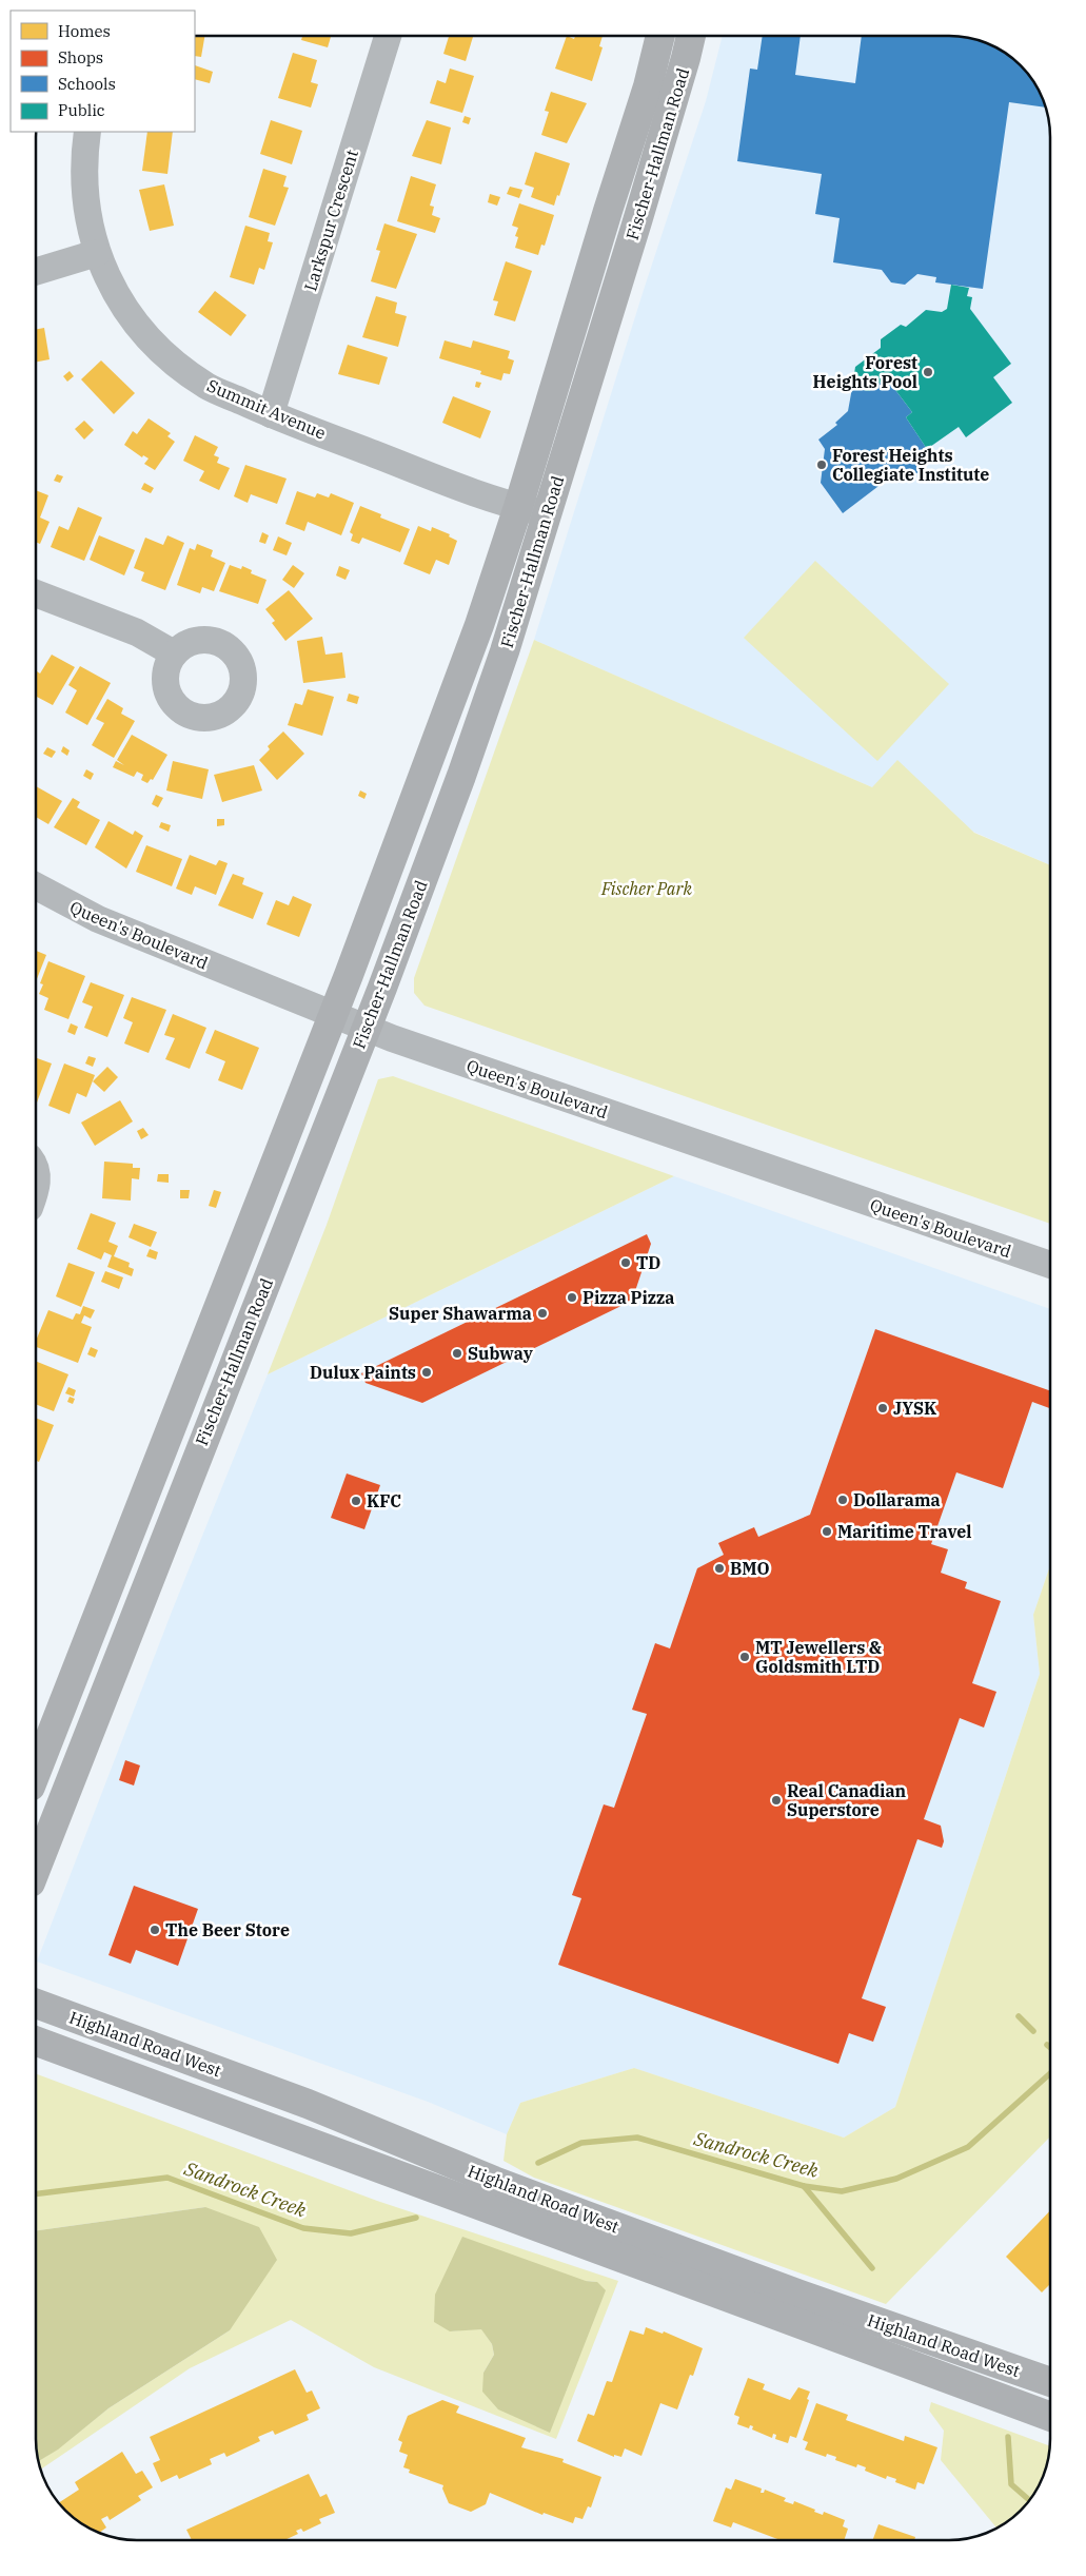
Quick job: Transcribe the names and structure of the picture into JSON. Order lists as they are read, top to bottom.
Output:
{
  "streets": {
    "main road": ["Fischer-Hallman Road", "Highland Road West"],
    "street": ["Larkspur Crescent", "Summit Avenue", "Queen's Boulevard"]
  },
  "crossings": [
    ["Fischer-Hallman Road", "Summit Avenue"],
    ["Fischer-Hallman Road", "Queen's Boulevard"],
    ["Larkspur Crescent", "Summit Avenue"]
  ],
  "water": ["Sandrock Creek"],
  "parks": ["Fischer Park"],
  "places": [
    "Forest Heights Pool",
    "Forest Heights Collegiate Institute",
    "TD",
    "Pizza Pizza",
    "Super Shawarma",
    "Subway",
    "Dulux Paints",
    "JYSK",
    "Dollarama",
    "KFC",
    "Maritime Travel",
    "BMO",
    "MT Jewellers & Goldsmith LTD",
    "Real Canadian Superstore",
    "The Beer Store"
  ],
  "legend": [
    "Homes",
    "Shops",
    "Schools",
    "Public"
  ]
}
